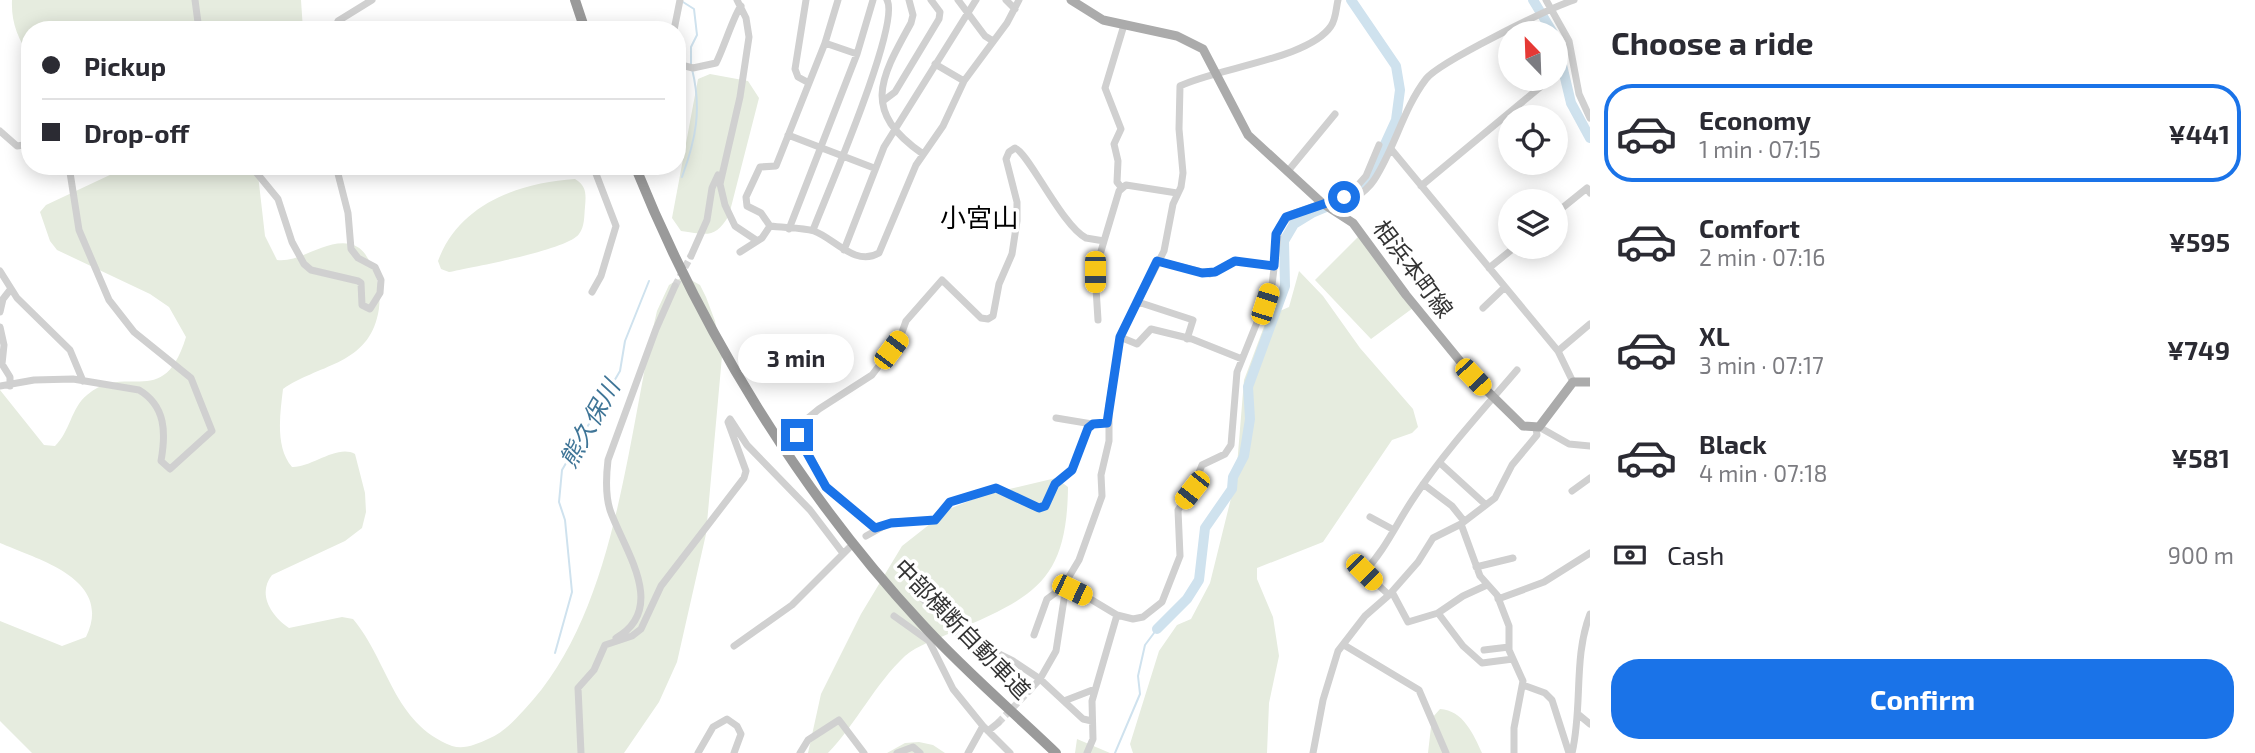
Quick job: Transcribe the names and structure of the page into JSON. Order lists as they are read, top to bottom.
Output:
{
  "streets": {
    "highway": ["中部横断自動車道"],
    "main road": ["相浜本町線"]
  },
  "districts": ["小宮山"],
  "water": ["熊久保川"],
  "north": "top left",
  "page": {
    "heading": "Choose a ride",
    "banner": ["Pickup", "Drop-off"],
    "list": [
      {
        "name": "Economy",
        "note": "1 min · 07:15",
        "value": "¥441"
      },
      {
        "name": "Comfort",
        "note": "2 min · 07:16",
        "value": "¥595"
      },
      {
        "name": "XL",
        "note": "3 min · 07:17",
        "value": "¥749"
      },
      {
        "name": "Black",
        "note": "4 min · 07:18",
        "value": "¥581"
      }
    ],
    "bubble": "3 min",
    "pay": ["Cash", "900 m"],
    "buttons": "Confirm"
  }
}
